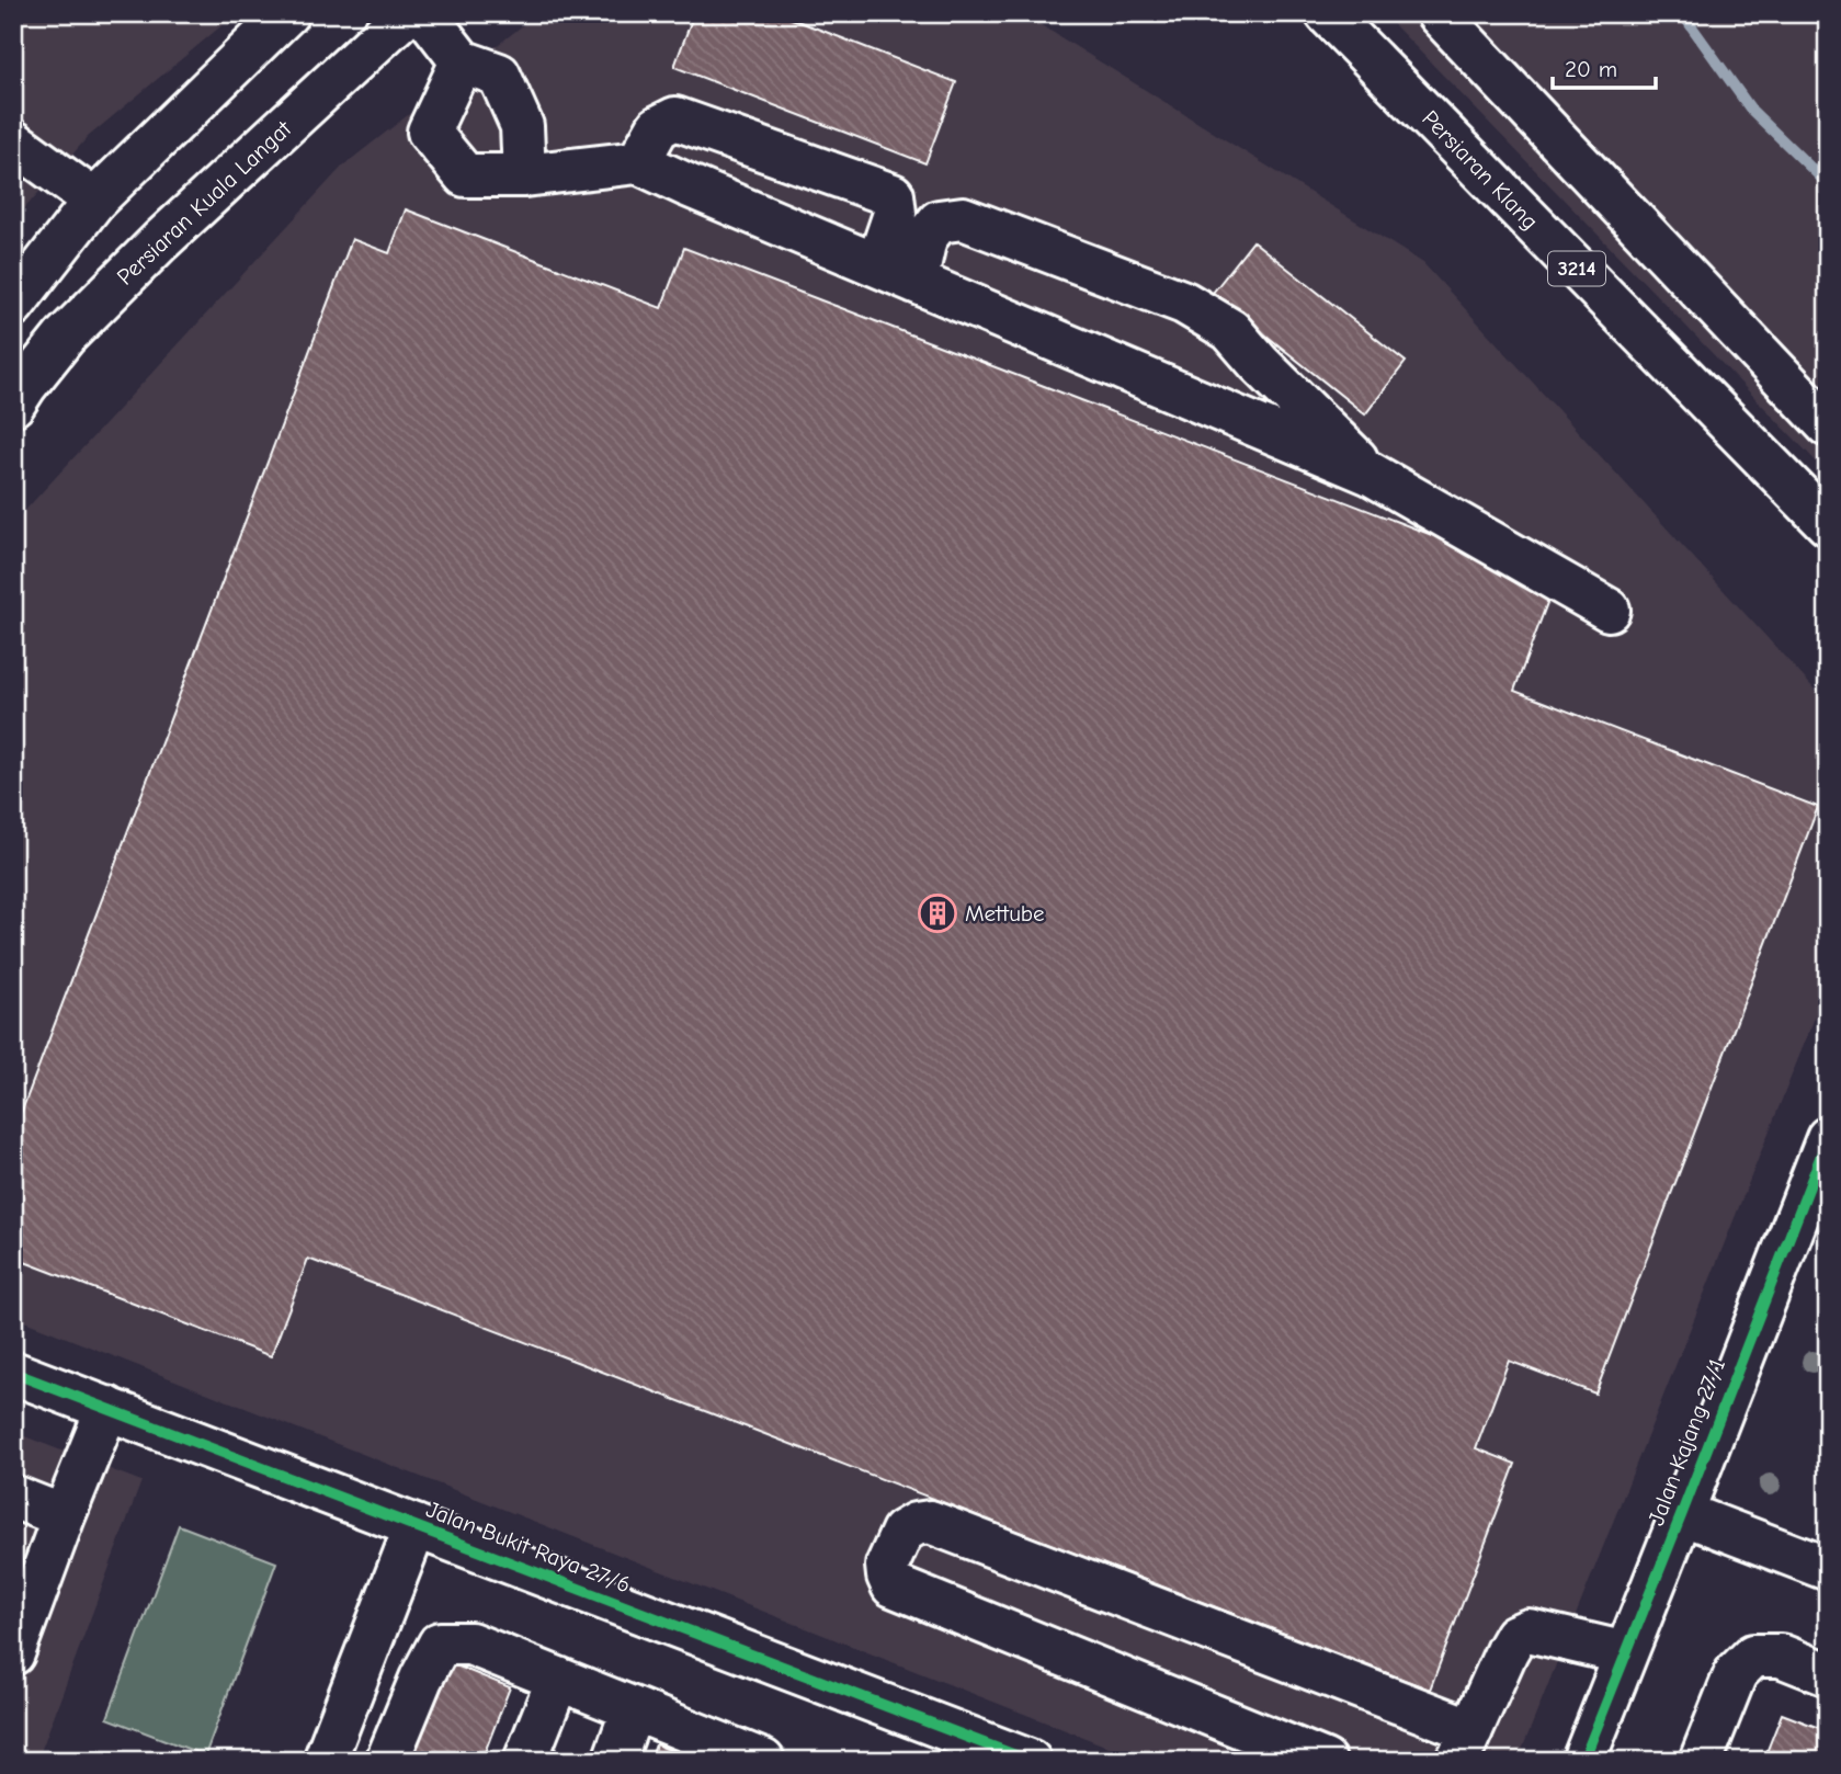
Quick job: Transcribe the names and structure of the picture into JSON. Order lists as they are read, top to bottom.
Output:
{
  "streets": {
    "street": [
      "Persiaran Klang",
      "Persiaran Kuala Langat",
      "3214",
      "Jalan Kajang 27/1",
      "Jalan Bukit Raya 27/6"
    ]
  },
  "places": {
    "building": ["Mettube"]
  },
  "scale_bar": "20 m"
}
